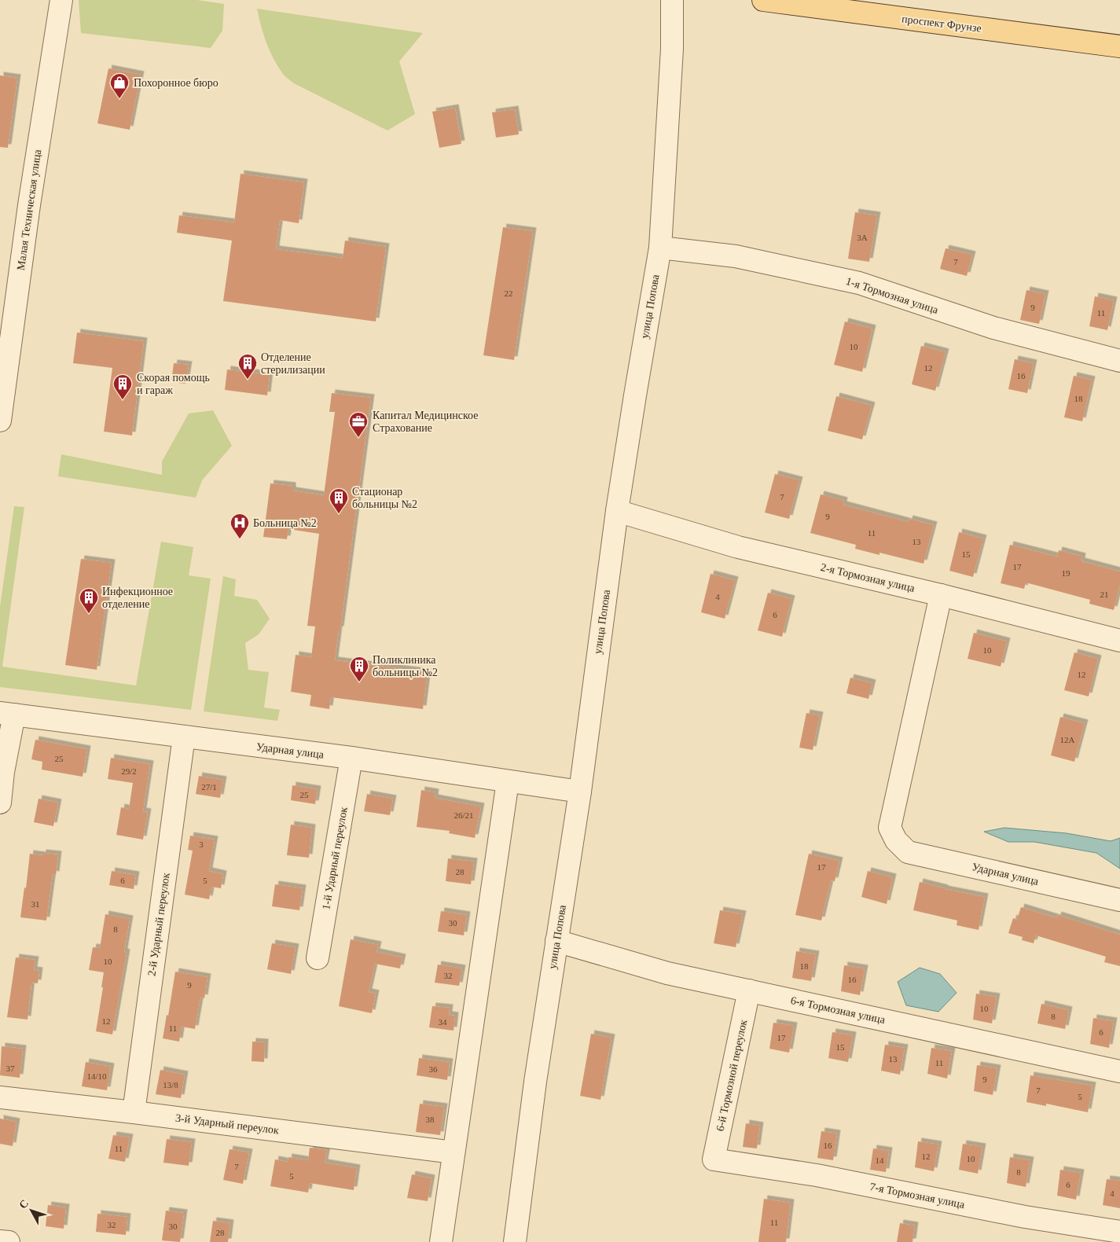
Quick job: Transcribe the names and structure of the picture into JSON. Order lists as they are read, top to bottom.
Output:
{
  "streets": {
    "main road": ["проспект Фрунзе"],
    "street": [
      "Малая Техническая улица",
      "1-я Тормозная улица",
      "улица Попова",
      "2-я Тормозная улица",
      "Ударная улица",
      "1-й Ударный переулок",
      "2-й Ударный переулок",
      "6-я Тормозная улица",
      "6-й Тормозной переулок",
      "3-й Ударный переулок",
      "7-я Тормозная улица"
    ]
  },
  "crossings": [
    ["1-я Тормозная улица", "улица Попова"],
    ["улица Попова", "2-я Тормозная улица"],
    ["улица Попова", "Ударная улица"],
    ["улица Попова", "6-я Тормозная улица"],
    ["2-я Тормозная улица", "Ударная улица"],
    ["Ударная улица", "1-й Ударный переулок"],
    ["Ударная улица", "2-й Ударный переулок"],
    ["2-й Ударный переулок", "3-й Ударный переулок"],
    ["6-я Тормозная улица", "6-й Тормозной переулок"],
    ["6-й Тормозной переулок", "7-я Тормозная улица"]
  ],
  "places": {
    "shop": ["Похоронное бюро"],
    "building": [
      "Отделение стерилизации",
      "Скорая помощь и гараж",
      "Стационар больницы №2",
      "Инфекционное отделение",
      "Поликлиника больницы №2"
    ],
    "office": ["Капитал Медицинское Страхование"],
    "hospital": ["Больница №2"]
  },
  "house_numbers": [
    "3А",
    "7",
    "22",
    "9",
    "11",
    "10",
    "12",
    "16",
    "18",
    "7",
    "9",
    "11",
    "13",
    "15",
    "17",
    "19",
    "21",
    "4",
    "6",
    "10",
    "12",
    "12А",
    "25",
    "29/2",
    "27/1",
    "25",
    "26/21",
    "3",
    "17",
    "28",
    "6",
    "5",
    "31",
    "30",
    "8",
    "10",
    "18",
    "32",
    "16",
    "9",
    "10",
    "8",
    "12",
    "34",
    "11",
    "6",
    "17",
    "15",
    "13",
    "11",
    "37",
    "36",
    "14/10",
    "9",
    "13/8",
    "7",
    "5",
    "38",
    "16",
    "11",
    "12",
    "10",
    "14",
    "7",
    "8",
    "5",
    "6",
    "4",
    "11",
    "32",
    "30",
    "28"
  ],
  "north": "top left"
}
